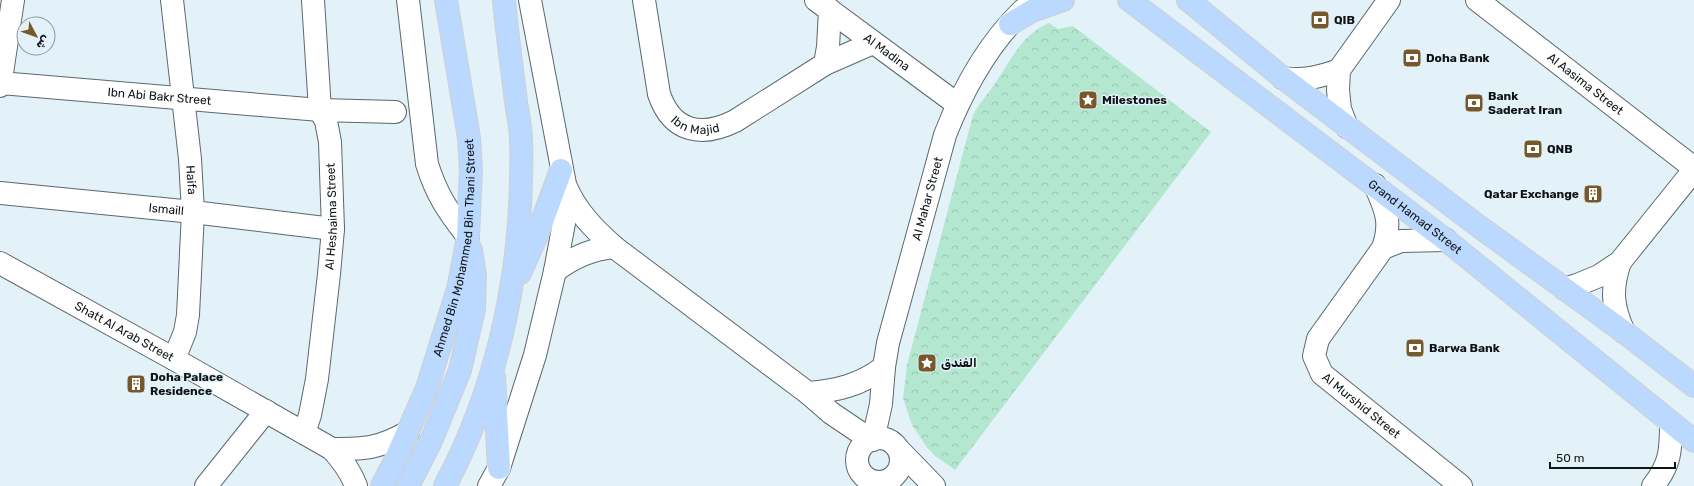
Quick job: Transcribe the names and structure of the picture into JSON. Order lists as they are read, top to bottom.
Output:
{
  "streets": {
    "main road": ["Grand Hamad Street", "Ahmed Bin Mohammed Bin Thani Street"],
    "street": [
      "Al Madina",
      "Al Aasima Street",
      "Ibn Abi Bakr Street",
      "Ibn Majid",
      "Haifa",
      "Al Mahar Street",
      "Ismaill",
      "Al Heshaima Street",
      "Shatt Al Arab Street",
      "Al Murshid Street"
    ]
  },
  "crossings": [
    ["Al Madina", "Ibn Majid"],
    ["Al Madina", "Al Mahar Street"],
    ["Ibn Abi Bakr Street", "Haifa"],
    ["Ibn Abi Bakr Street", "Al Heshaima Street"],
    ["Haifa", "Ismaill"],
    ["Haifa", "Shatt Al Arab Street"],
    ["Ismaill", "Al Heshaima Street"],
    ["Al Heshaima Street", "Shatt Al Arab Street"],
    ["Grand Hamad Street", "Al Murshid Street"],
    ["Ahmed Bin Mohammed Bin Thani Street", "Shatt Al Arab Street"]
  ],
  "places": {
    "bank": [
      "QIB",
      "Doha Bank",
      "Bank Saderat Iran",
      "QNB",
      "Barwa Bank"
    ],
    "place": ["Milestones", "الفندق"],
    "building": ["Qatar Exchange", "Doha Palace Residence"]
  },
  "scale_bar": "50 m",
  "north": "bottom right"
}
